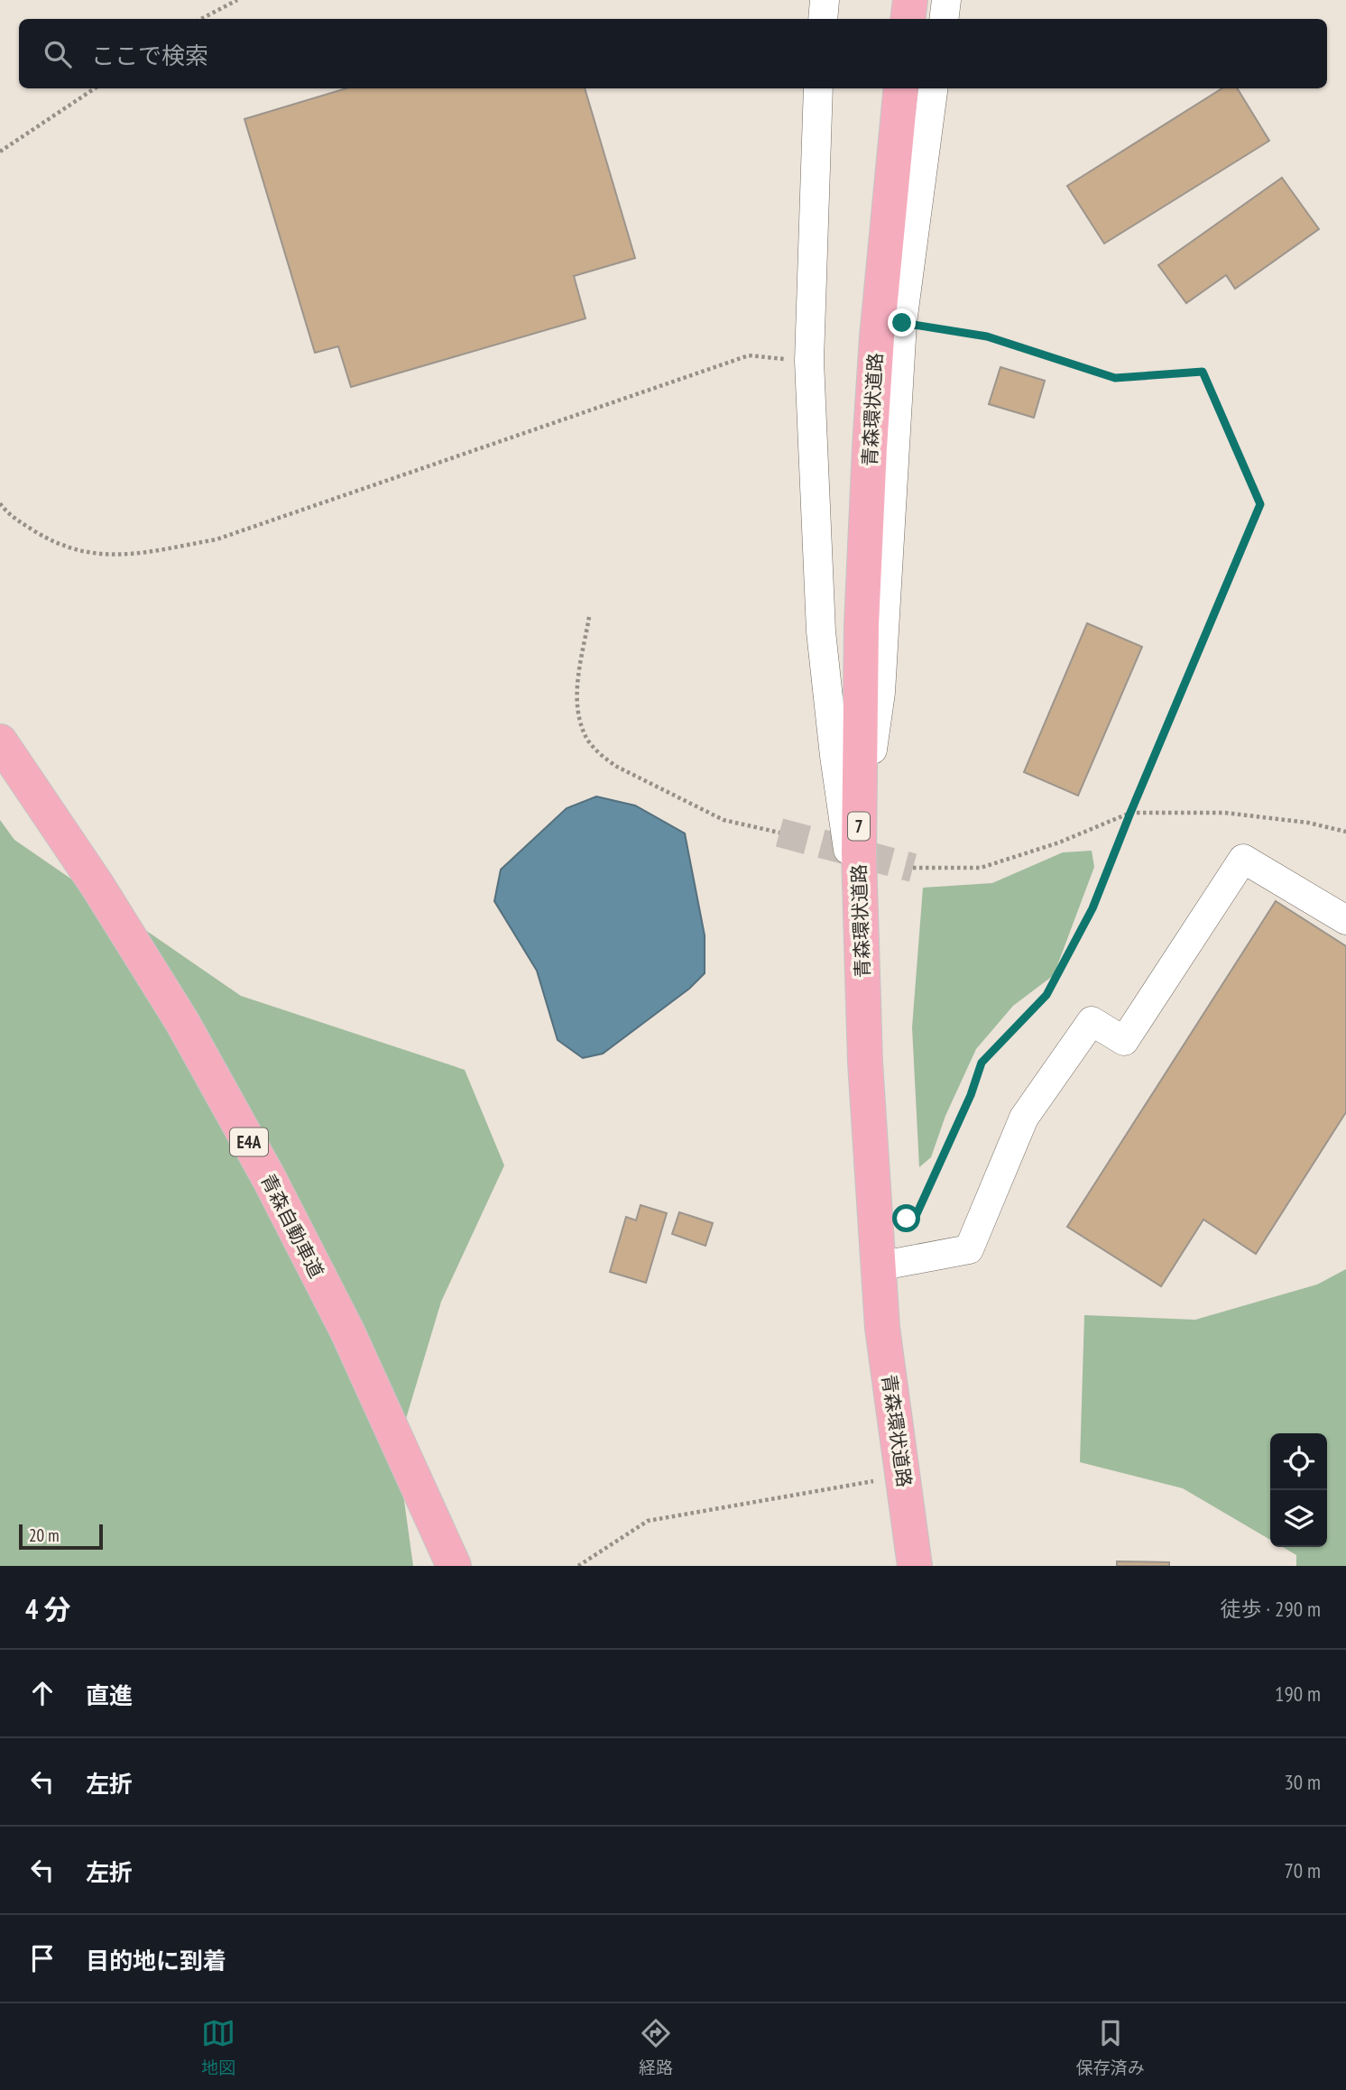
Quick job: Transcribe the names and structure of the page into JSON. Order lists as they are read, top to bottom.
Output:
{
  "streets": {
    "highway": [
      "青森環状道路",
      "7",
      "E4A",
      "青森自動車道"
    ]
  },
  "scale_bar": "20 m",
  "page": {
    "search": "ここで検索",
    "scale": "20 m",
    "heading": ["4 分", "徒歩 · 290 m"],
    "list": [
      ["直進", "190 m"],
      ["左折", "30 m"],
      ["左折", "70 m"],
      "目的地に到着"
    ],
    "nav": ["地図", "経路", "保存済み"]
  }
}
